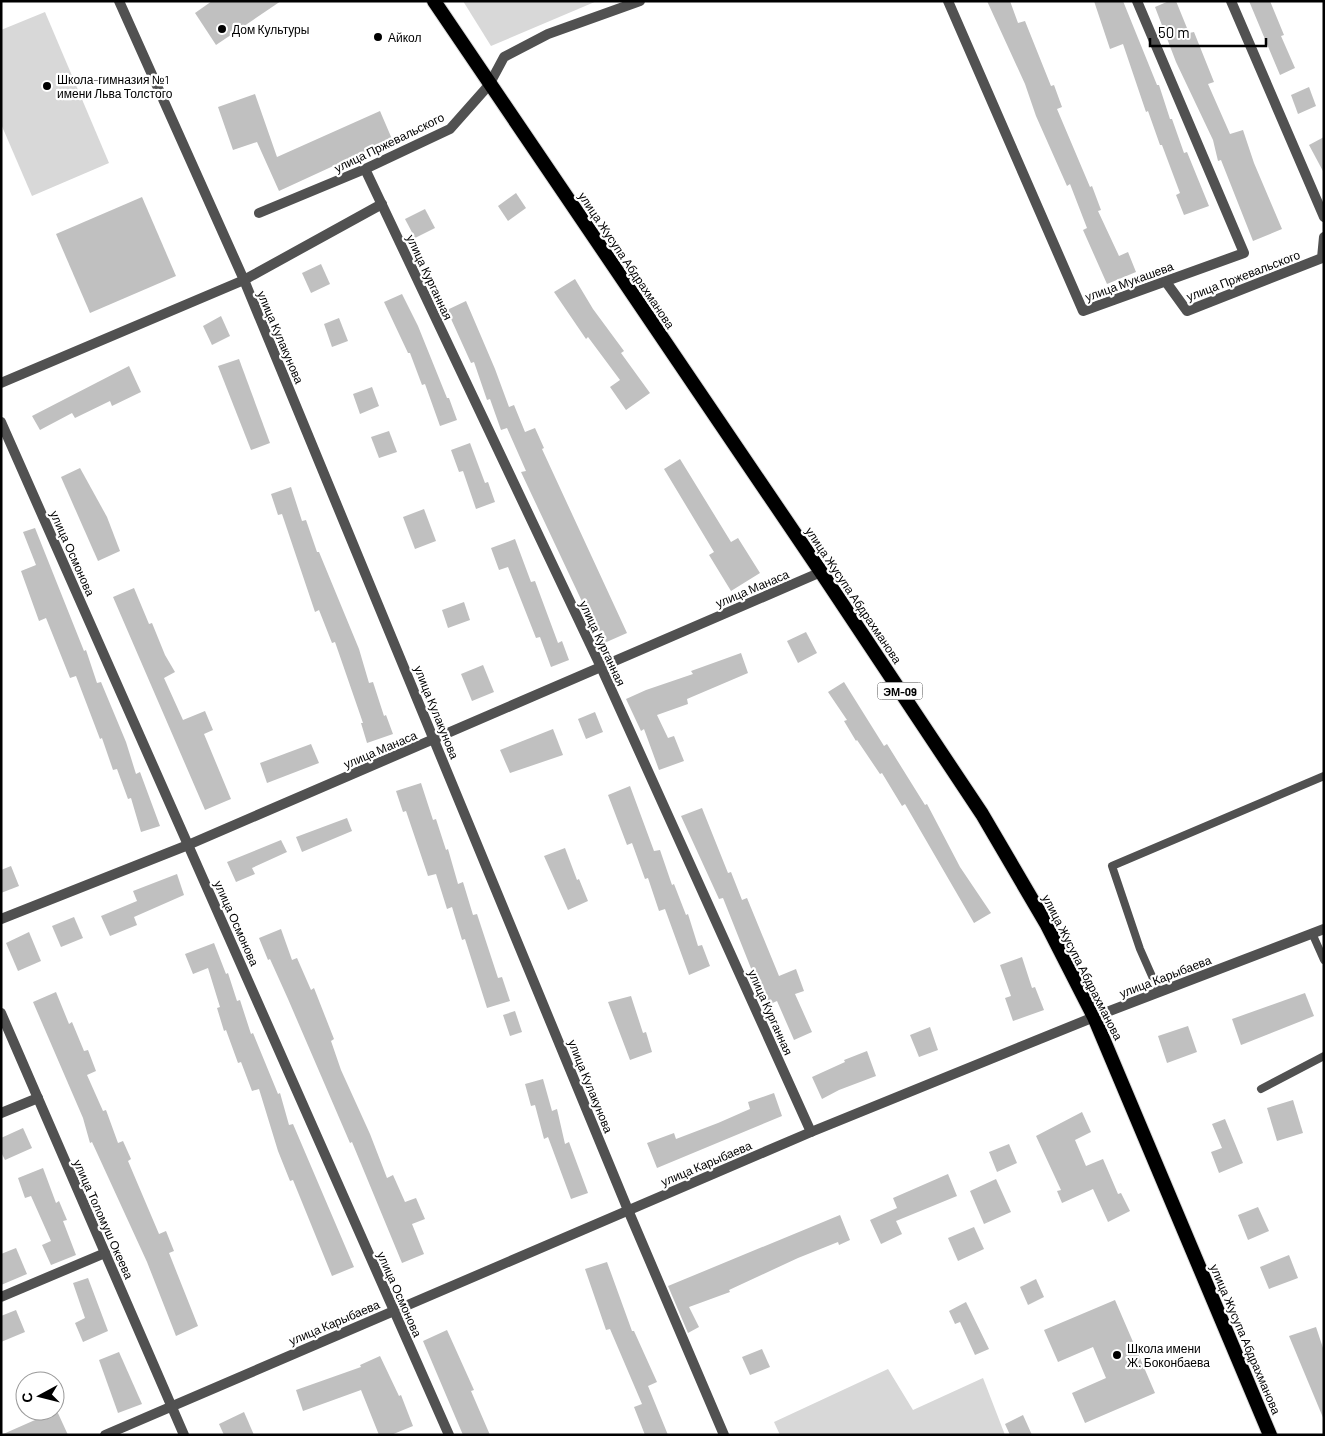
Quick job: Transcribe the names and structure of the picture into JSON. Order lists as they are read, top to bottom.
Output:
{
  "streets": {
    "highway": ["улица Жусупа Абдрахманова", "ЭМ-09"],
    "street": [
      "улица Пржевальского",
      "улица Курганная",
      "улица Мукашева",
      "улица Кулакунова",
      "улица Осмонова",
      "улица Манаса",
      "улица Карыбаева",
      "улица Толомуш Океева"
    ]
  },
  "crossings": [
    ["улица Пржевальского", "улица Жусупа Абдрахманова"],
    ["улица Пржевальского", "улица Курганная"],
    ["улица Пржевальского", "улица Мукашева"],
    ["улица Жусупа Абдрахманова", "улица Манаса"],
    ["улица Жусупа Абдрахманова", "улица Карыбаева"],
    ["улица Курганная", "улица Манаса"],
    ["улица Курганная", "улица Карыбаева"],
    ["улица Кулакунова", "улица Манаса"],
    ["улица Кулакунова", "улица Карыбаева"],
    ["улица Осмонова", "улица Манаса"],
    ["улица Осмонова", "улица Карыбаева"],
    ["улица Карыбаева", "улица Толомуш Океева"]
  ],
  "places": [
    "Дом Культуры",
    "Айкол",
    "Школа-гимназия №1 имени Льва Толстого",
    "Школа имени Ж. Боконбаева"
  ],
  "scale_bar": "50 m",
  "north": "left"
}
